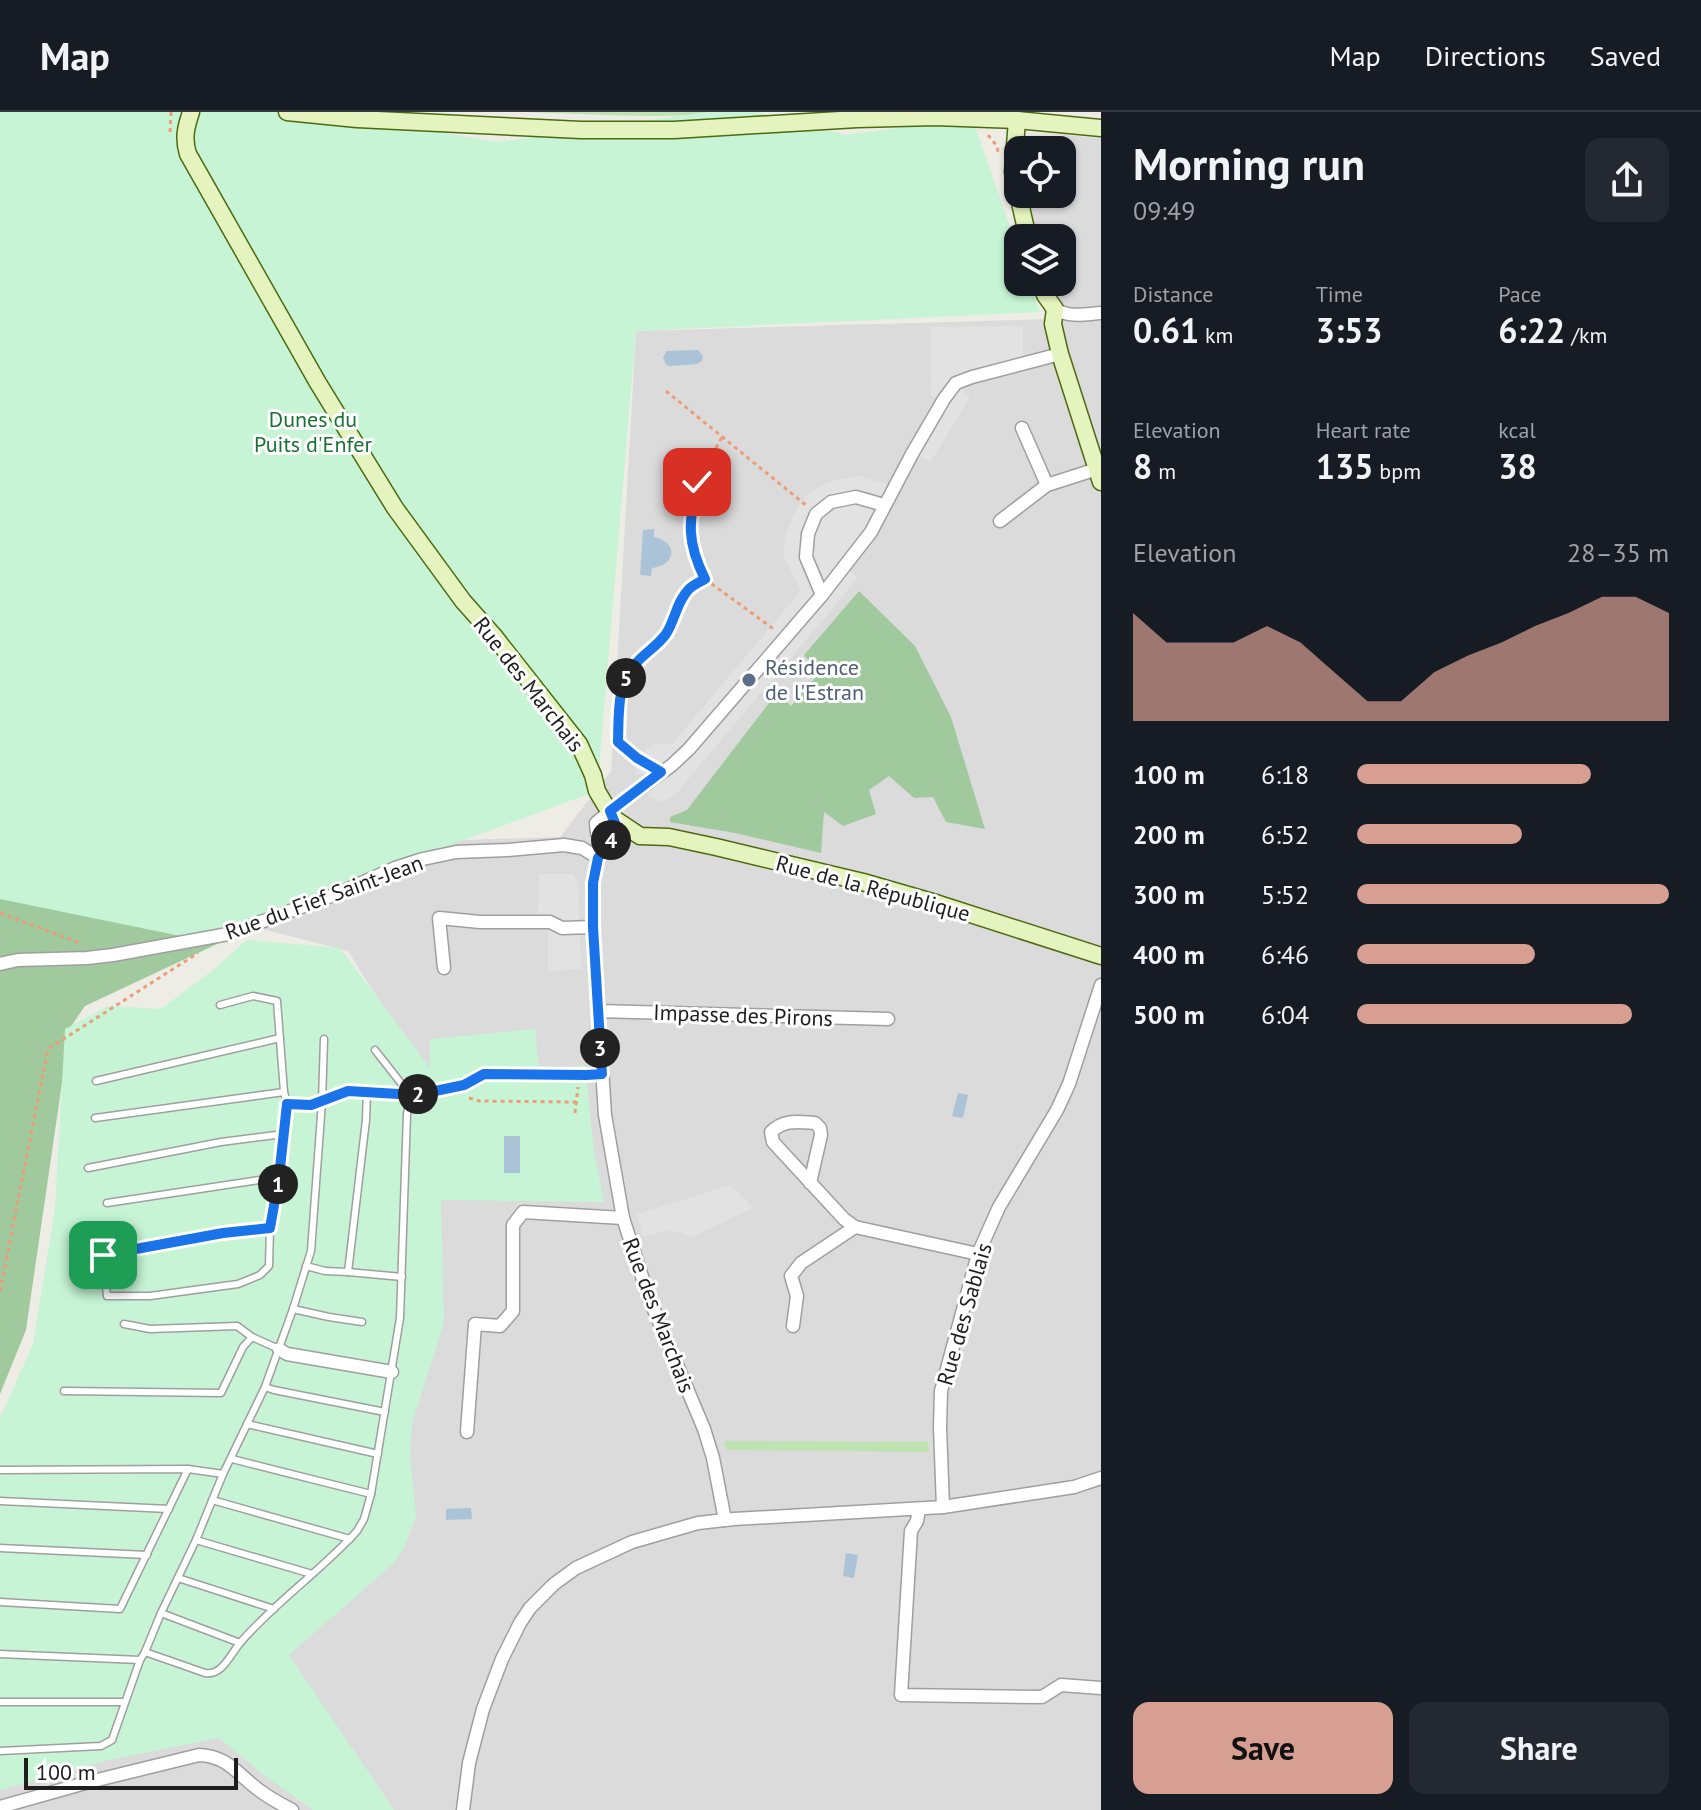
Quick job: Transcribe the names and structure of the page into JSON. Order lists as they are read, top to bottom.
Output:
{
  "streets": {
    "street": [
      "Rue des Marchais",
      "Rue de la République",
      "Rue du Fief Saint-Jean",
      "Impasse des Pirons",
      "Rue des Sablais"
    ]
  },
  "crossings": [
    ["Rue des Marchais", "Rue de la République"],
    ["Rue des Marchais", "Rue du Fief Saint-Jean"],
    ["Rue des Marchais", "Impasse des Pirons"]
  ],
  "parks": ["Dunes du Puits d'Enfer"],
  "places": ["Résidence de l'Estran"],
  "scale_bar": "100 m",
  "page": {
    "header": "Map",
    "nav": ["Map", "Directions", "Saved"],
    "heading": ["Morning run", "09:49"],
    "stats": [
      ["Distance", "0.61 km"],
      ["Time", "3:53"],
      ["Pace", "6:22 /km"],
      ["Elevation", "8 m"],
      ["Heart rate", "135 bpm"],
      ["kcal", "38"]
    ],
    "chart": ["Elevation", "28–35 m"],
    "pins": [
      "5",
      "4",
      "3",
      "2",
      "1"
    ],
    "list": [
      {
        "name": "100 m",
        "note": "6:18"
      },
      {
        "name": "200 m",
        "note": "6:52"
      },
      {
        "name": "300 m",
        "note": "5:52"
      },
      {
        "name": "400 m",
        "note": "6:46"
      },
      {
        "name": "500 m",
        "note": "6:04"
      }
    ],
    "buttons": ["Save", "Share"],
    "scale": "100 m"
  }
}
